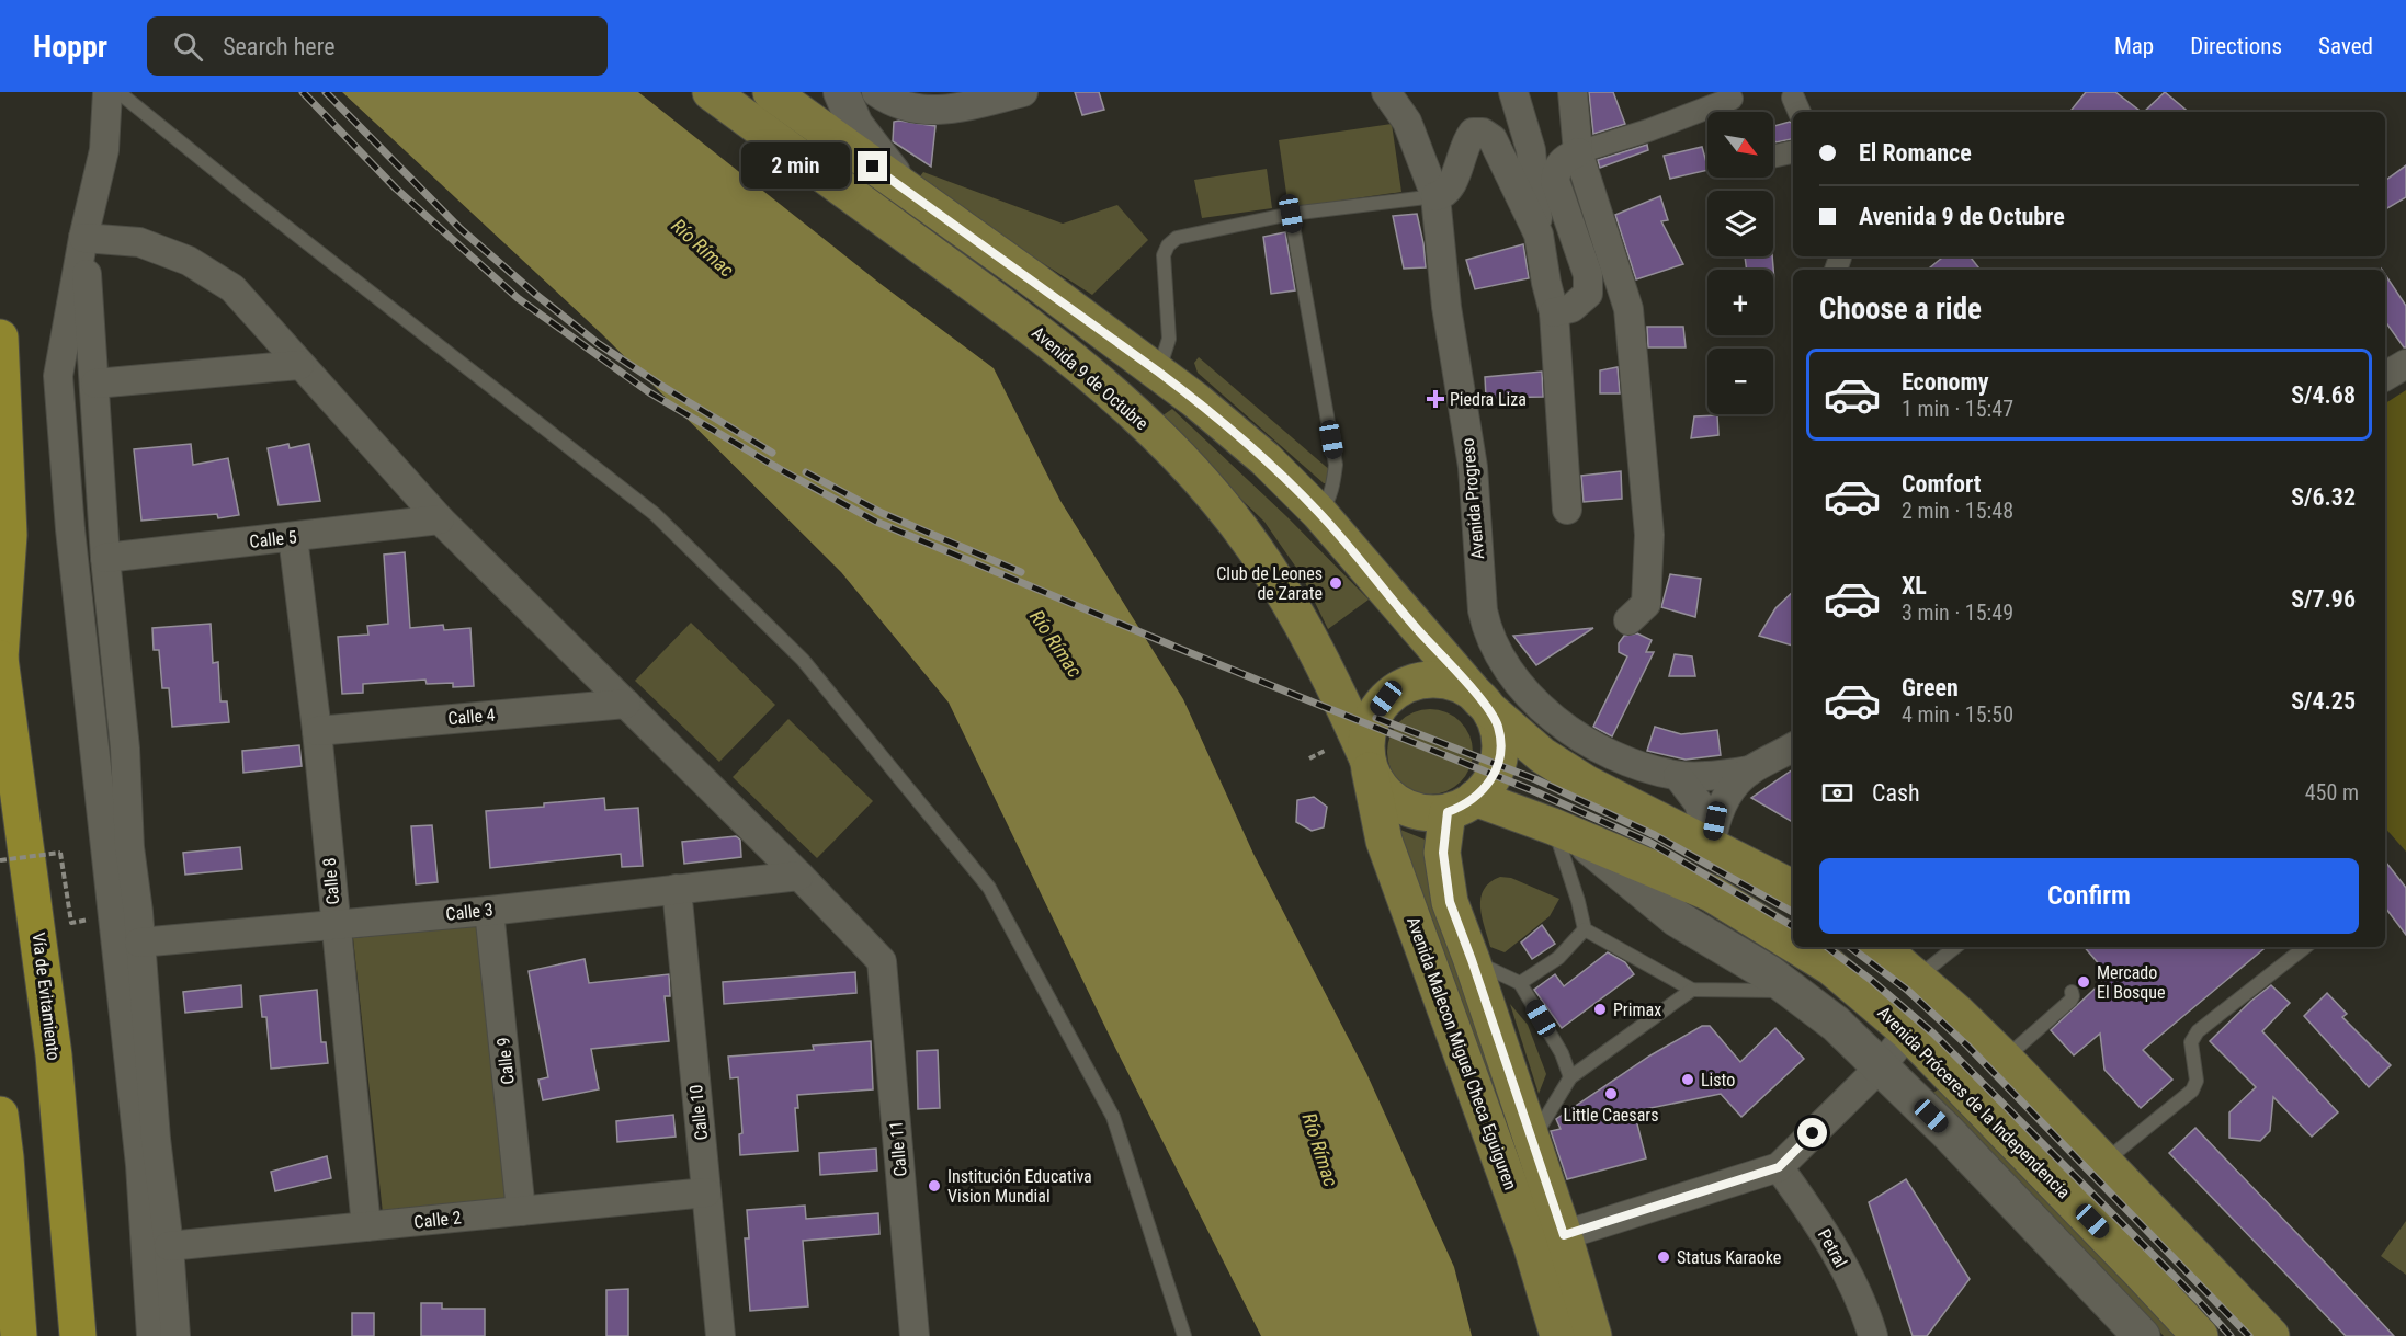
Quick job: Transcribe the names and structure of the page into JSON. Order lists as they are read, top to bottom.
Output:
{
  "streets": {
    "highway": ["Vía de Evitamiento"],
    "main road": ["Avenida 9 de Octubre", "Avenida Malecon Miguel Checa Eguiguren", "Avenida Próceres de la Independencia"],
    "street": [
      "Avenida Progreso",
      "Calle 5",
      "Calle 4",
      "Calle 8",
      "Calle 3",
      "Calle 9",
      "Calle 10",
      "Calle 11",
      "Calle 2",
      "Petral"
    ]
  },
  "crossings": [
    ["Avenida 9 de Octubre", "Avenida Malecon Miguel Checa Eguiguren"],
    ["Avenida 9 de Octubre", "Avenida Próceres de la Independencia"],
    ["Calle 5", "Calle 8"],
    ["Calle 4", "Calle 8"],
    ["Calle 8", "Calle 3"],
    ["Calle 8", "Calle 2"],
    ["Calle 3", "Calle 9"],
    ["Calle 3", "Calle 10"],
    ["Calle 3", "Calle 11"],
    ["Avenida Malecon Miguel Checa Eguiguren", "Avenida Próceres de la Independencia"],
    ["Calle 9", "Calle 2"],
    ["Calle 10", "Calle 2"]
  ],
  "water": ["Río Rímac"],
  "places": {
    "health": ["Piedra Liza"],
    "other": [
      "Club de Leones de Zarate",
      "Mercado El Bosque",
      "Primax",
      "Listo",
      "Little Caesars",
      "Institución Educativa Vision Mundial",
      "Status Karaoke"
    ]
  },
  "north": "bottom right",
  "page": {
    "header": "Hoppr",
    "search": "Search here",
    "nav": ["Map", "Directions", "Saved"],
    "map_buttons": ["+", "−"],
    "banner": ["El Romance", "Avenida 9 de Octubre"],
    "bubble": "2 min",
    "heading": "Choose a ride",
    "list": [
      {
        "name": "Economy",
        "note": "1 min · 15:47",
        "value": "S/4.68"
      },
      {
        "name": "Comfort",
        "note": "2 min · 15:48",
        "value": "S/6.32"
      },
      {
        "name": "XL",
        "note": "3 min · 15:49",
        "value": "S/7.96"
      },
      {
        "name": "Green",
        "note": "4 min · 15:50",
        "value": "S/4.25"
      }
    ],
    "pay": ["Cash", "450 m"],
    "buttons": "Confirm"
  }
}
